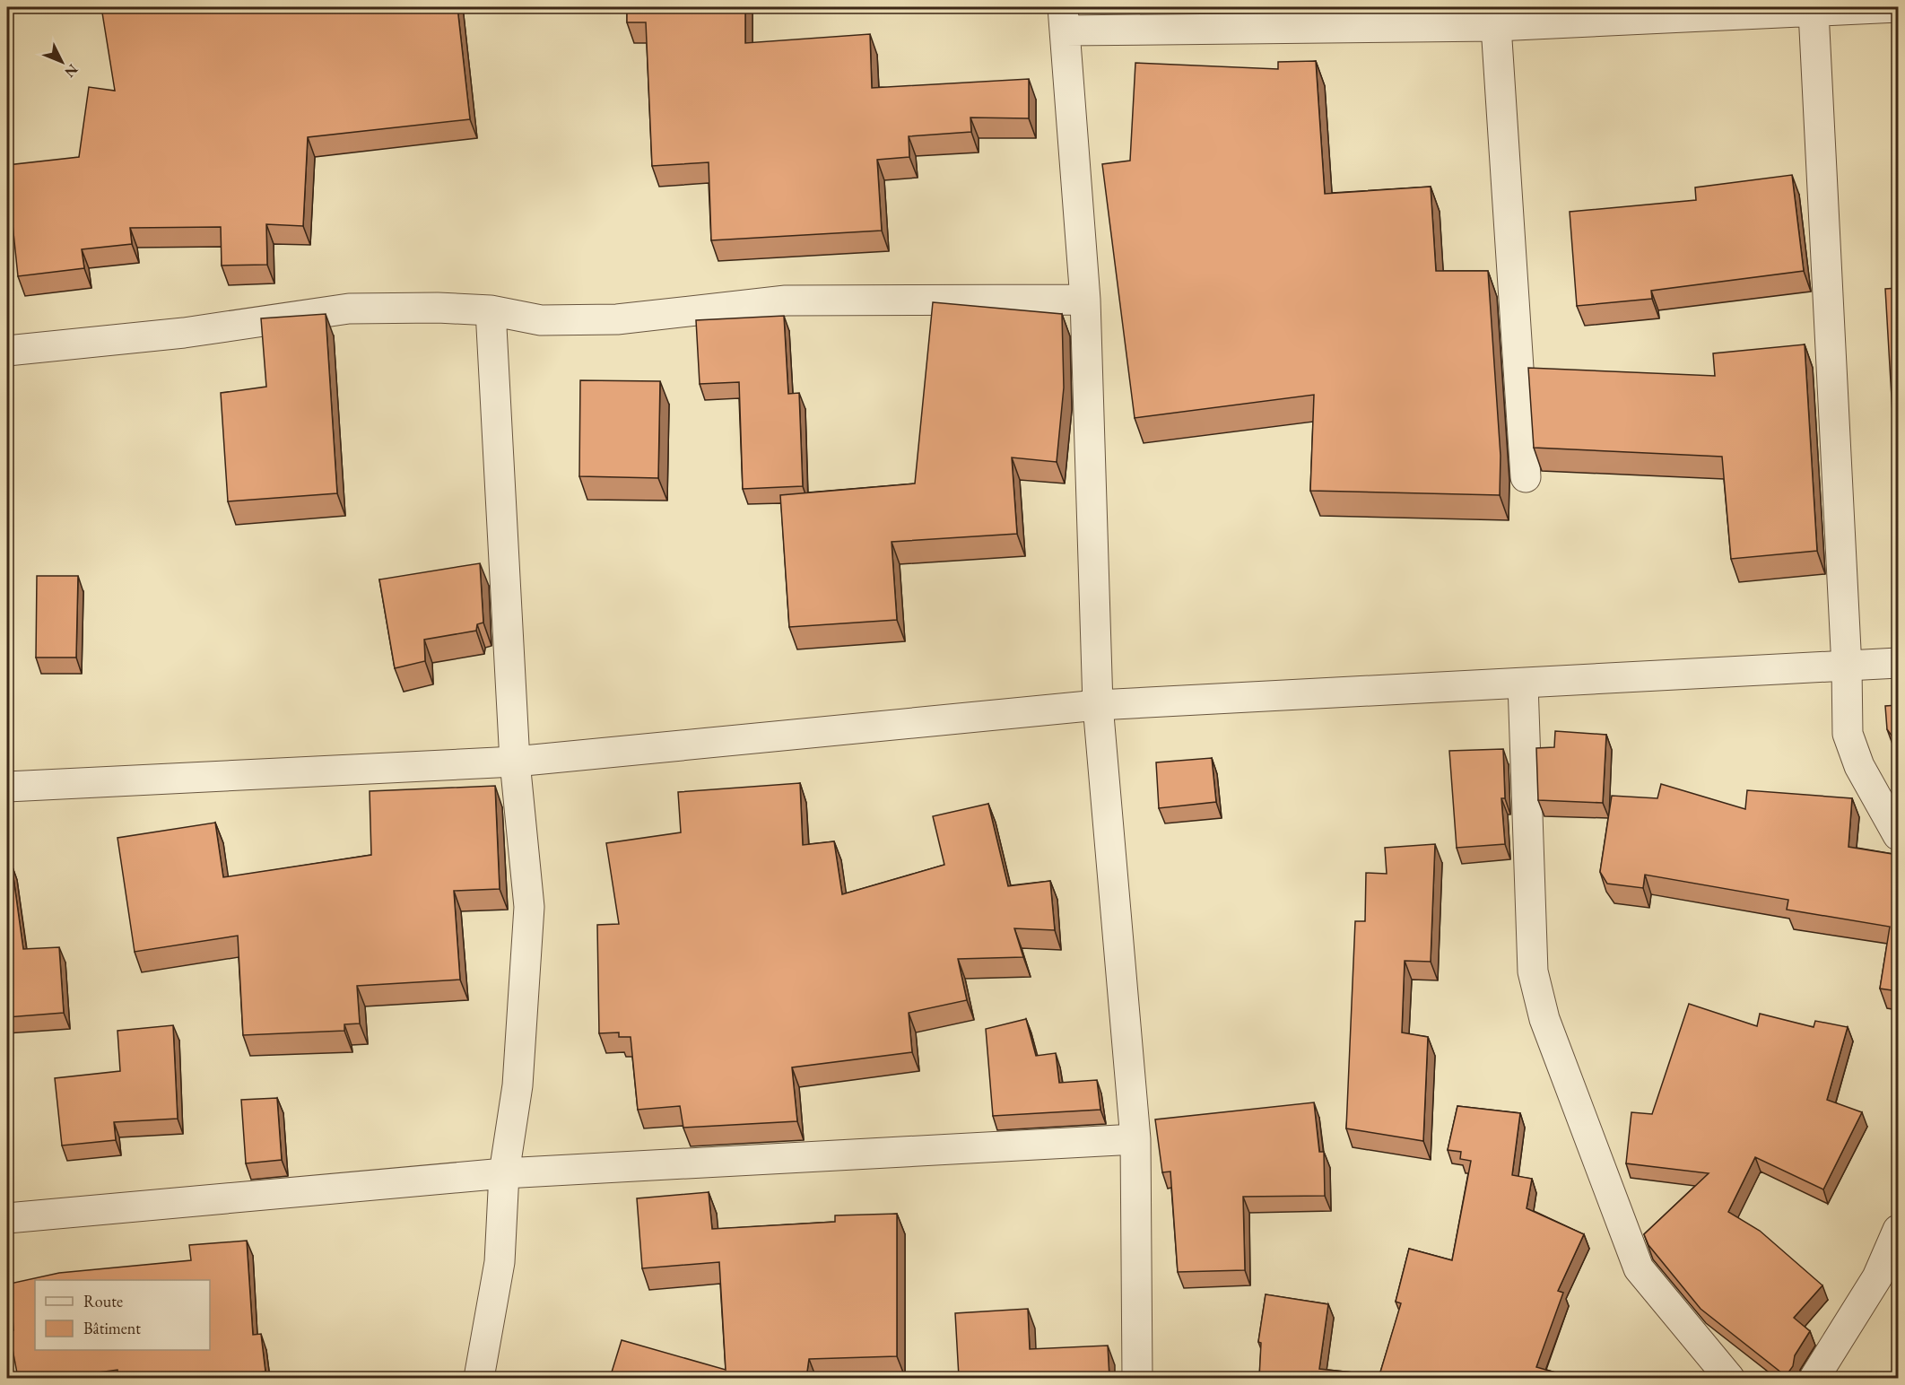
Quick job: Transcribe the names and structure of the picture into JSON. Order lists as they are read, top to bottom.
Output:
{
  "legend": ["Route", "Bâtiment"],
  "north": "bottom right"
}
